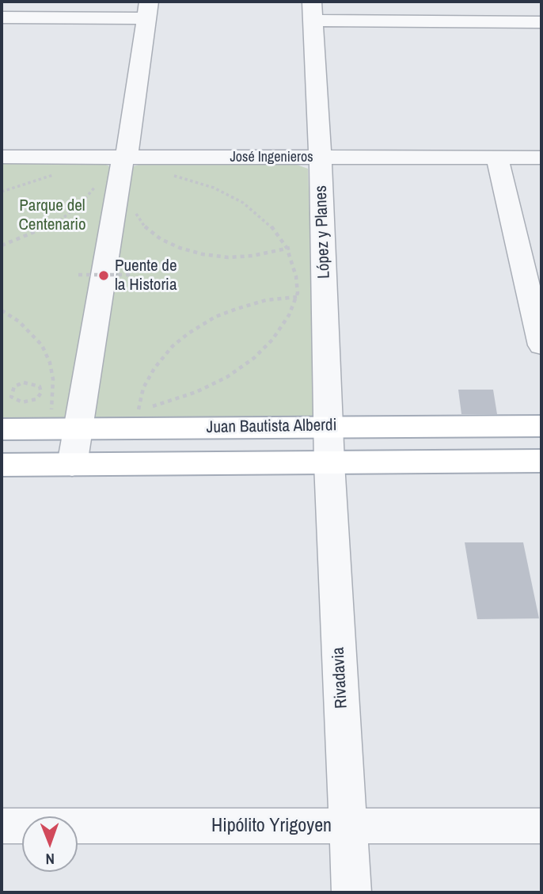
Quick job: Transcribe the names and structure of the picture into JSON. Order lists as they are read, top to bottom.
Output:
{
  "streets": {
    "main road": ["Juan Bautista Alberdi"],
    "street": [
      "José Ingenieros",
      "López y Planes",
      "Rivadavia",
      "Hipólito Yrigoyen"
    ]
  },
  "crossings": [
    ["José Ingenieros", "López y Planes"],
    ["López y Planes", "Juan Bautista Alberdi"],
    ["López y Planes", "Rivadavia"],
    ["Rivadavia", "Hipólito Yrigoyen"]
  ],
  "parks": ["Parque del Centenario"],
  "places": ["Puente de la Historia"],
  "north": "bottom"
}
